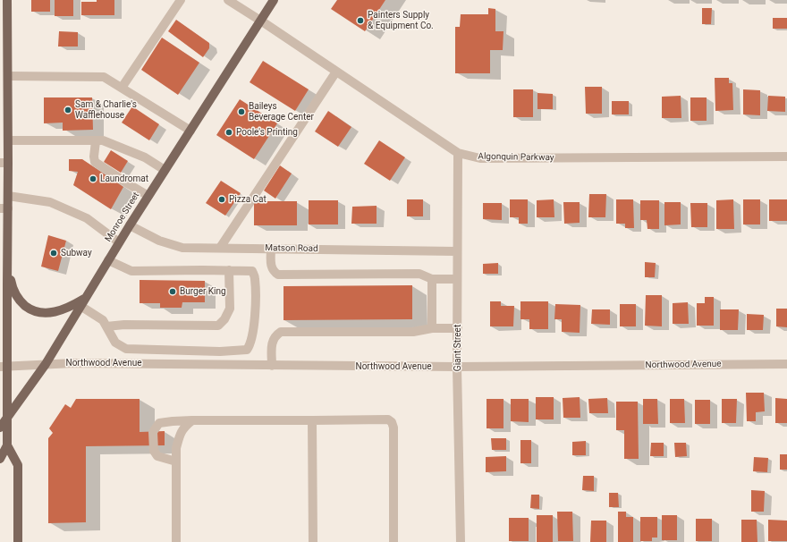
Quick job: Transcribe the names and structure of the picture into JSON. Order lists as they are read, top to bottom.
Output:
{
  "streets": {
    "main road": ["Monroe Street"],
    "street": [
      "Algonquin Parkway",
      "Matson Road",
      "Giant Street",
      "Northwood Avenue"
    ]
  },
  "crossings": [
    ["Algonquin Parkway", "Monroe Street"],
    ["Algonquin Parkway", "Giant Street"],
    ["Monroe Street", "Matson Road"],
    ["Monroe Street", "Northwood Avenue"],
    ["Matson Road", "Giant Street"],
    ["Giant Street", "Northwood Avenue"]
  ],
  "places": [
    "Painters Supply & Equipment Co.",
    "Sam & Charlie's Wafflehouse",
    "Baileys Beverage Center",
    "Poole's Printing",
    "Laundromat",
    "Pizza Cat",
    "Subway",
    "Burger King"
  ]
}
